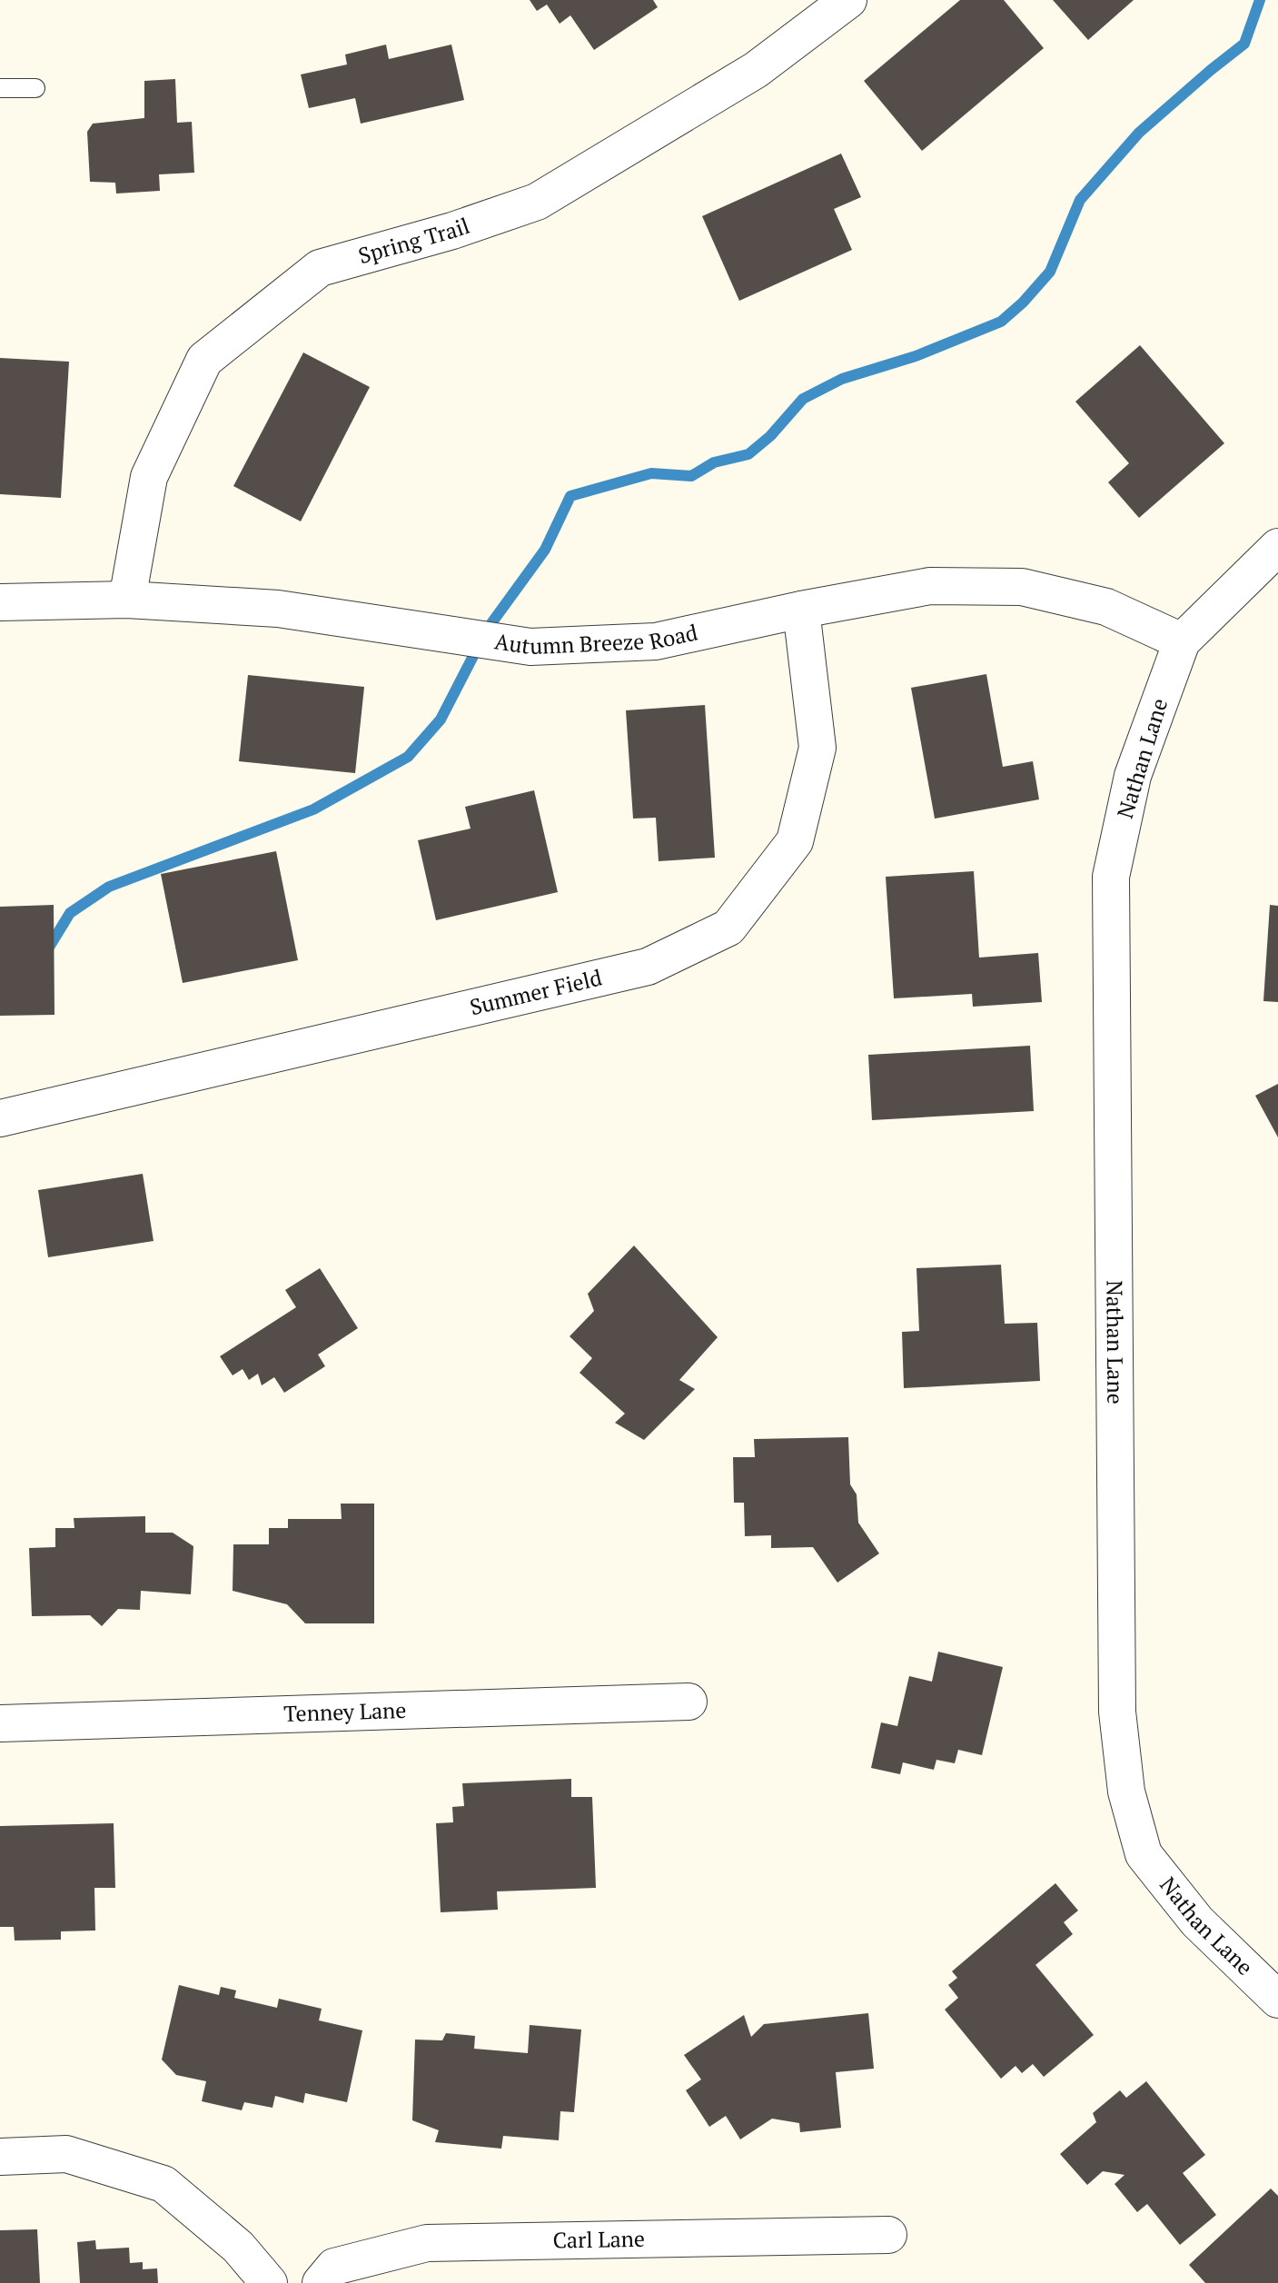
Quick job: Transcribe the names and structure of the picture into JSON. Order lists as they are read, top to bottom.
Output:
{
  "streets": {
    "street": [
      "Spring Trail",
      "Autumn Breeze Road",
      "Nathan Lane",
      "Summer Field",
      "Tenney Lane",
      "Carl Lane"
    ]
  },
  "crossings": [
    ["Spring Trail", "Autumn Breeze Road"],
    ["Autumn Breeze Road", "Nathan Lane"],
    ["Autumn Breeze Road", "Summer Field"]
  ]
}
